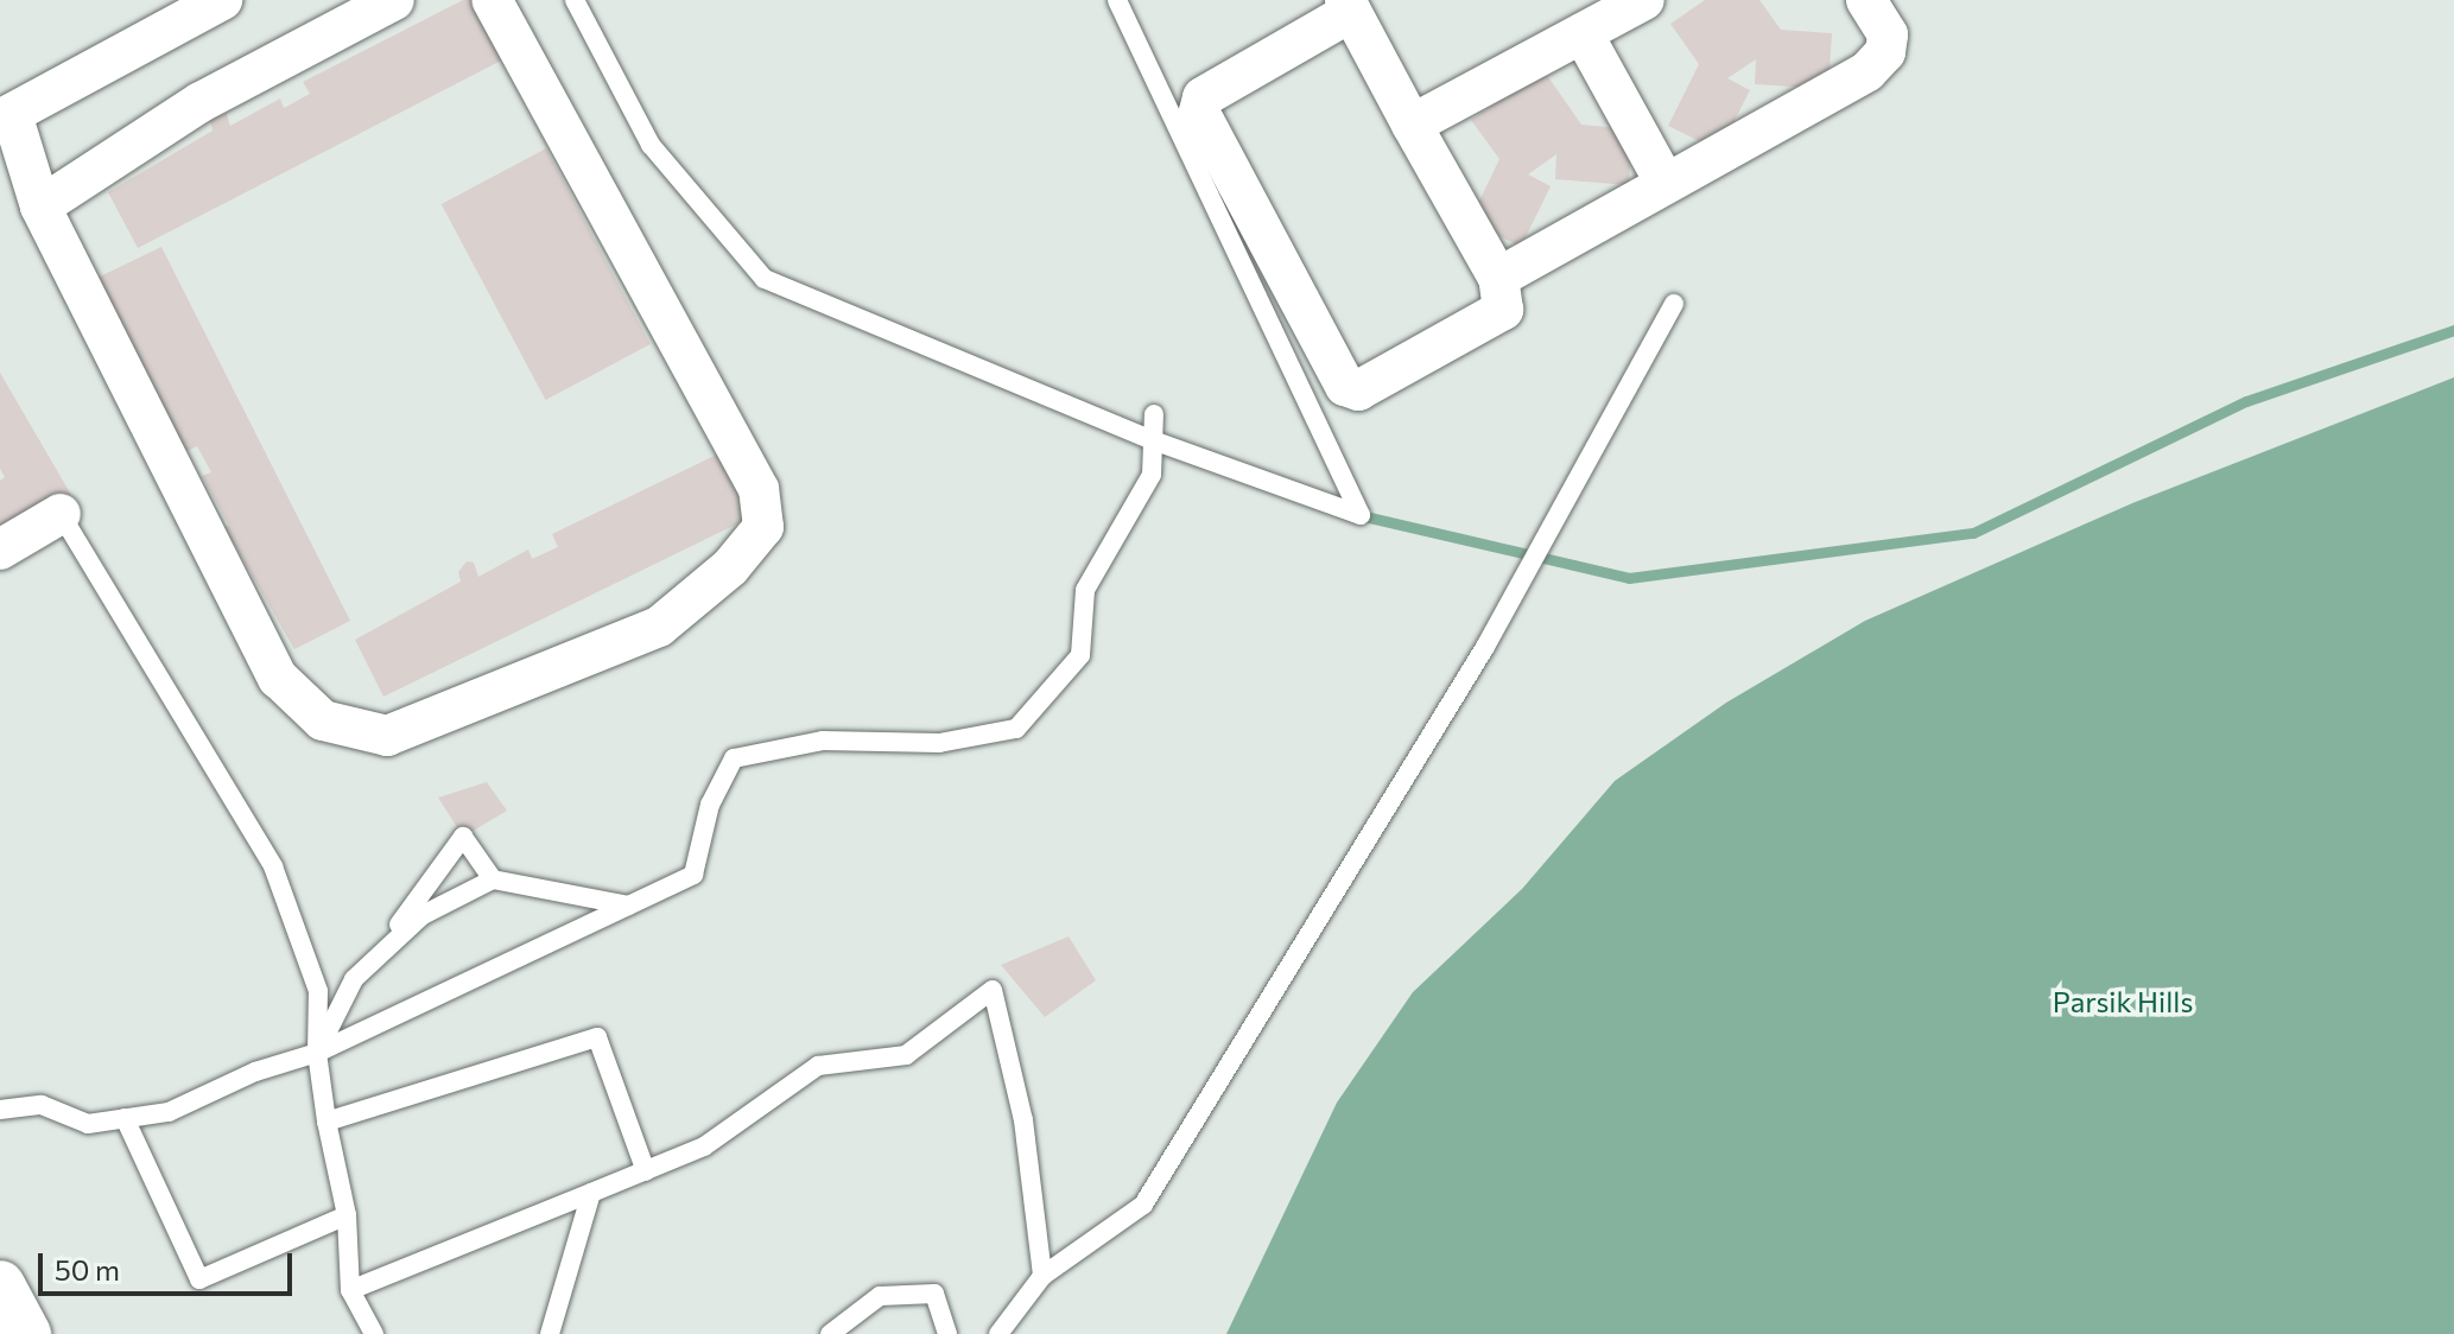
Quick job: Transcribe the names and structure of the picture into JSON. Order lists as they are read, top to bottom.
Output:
{
  "parks": ["Parsik Hills"],
  "scale_bar": "50 m"
}
